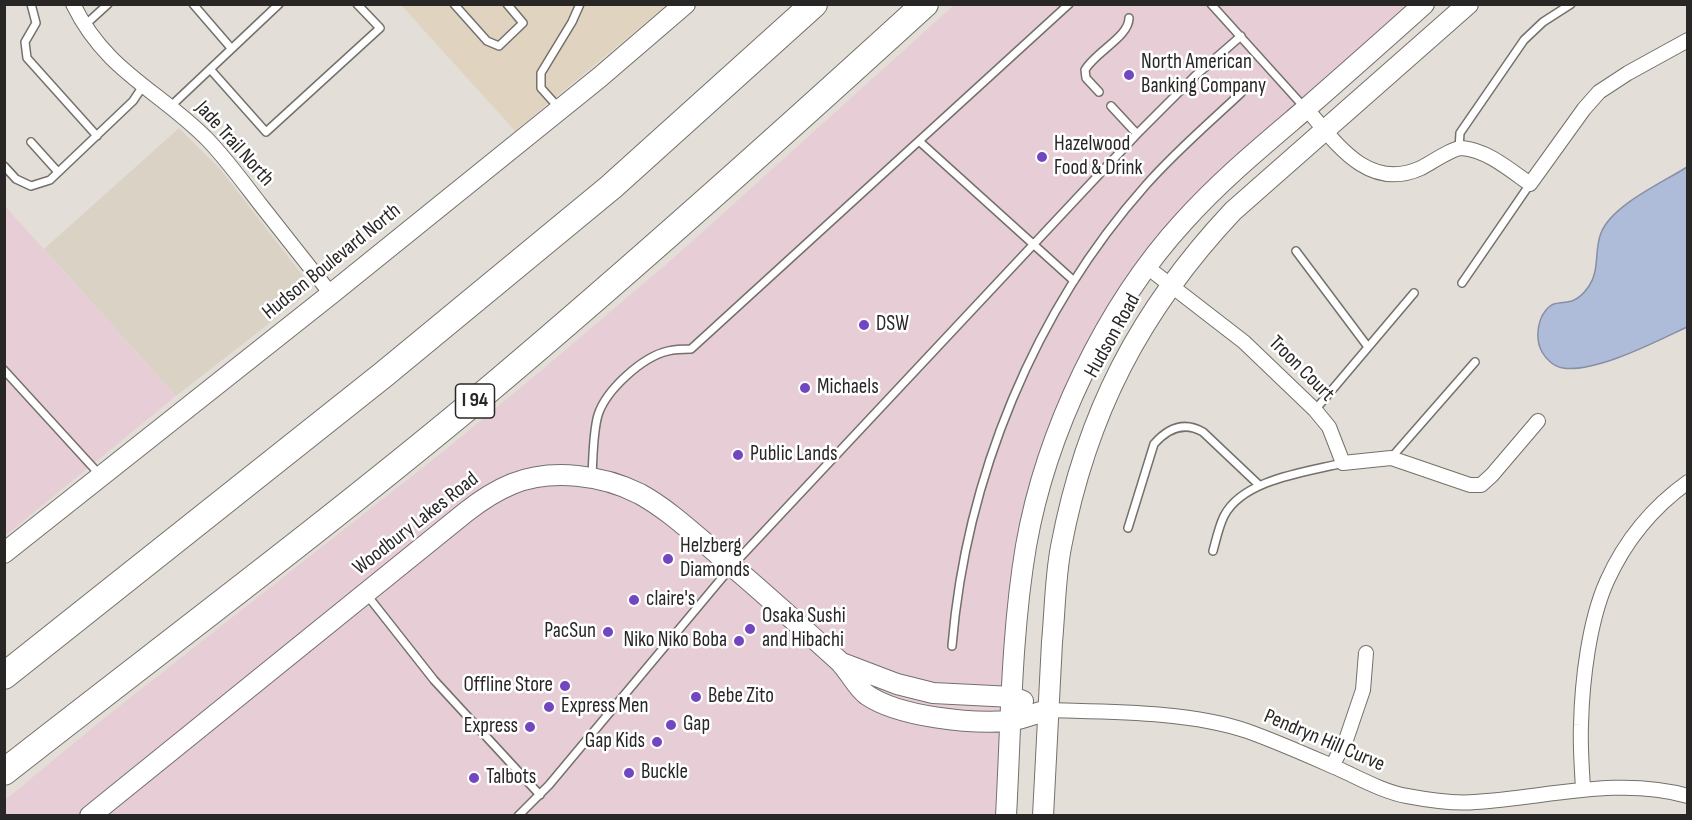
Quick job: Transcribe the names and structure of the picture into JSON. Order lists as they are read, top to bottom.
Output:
{
  "streets": {
    "highway": ["I 94"],
    "street": [
      "Jade Trail North",
      "Hudson Boulevard North",
      "Hudson Road",
      "Troon Court",
      "Woodbury Lakes Road",
      "Pendryn Hill Curve"
    ]
  },
  "crossings": [
    ["Jade Trail North", "Hudson Boulevard North"],
    ["Hudson Road", "Troon Court"],
    ["Hudson Road", "Woodbury Lakes Road"],
    ["Hudson Road", "Pendryn Hill Curve"],
    ["Woodbury Lakes Road", "Pendryn Hill Curve"]
  ],
  "places": [
    "North American Banking Company",
    "Hazelwood Food & Drink",
    "DSW",
    "Michaels",
    "Public Lands",
    "Helzberg Diamonds",
    "claire's",
    "Osaka Sushi and Hibachi",
    "PacSun",
    "Niko Niko Boba",
    "Offline Store",
    "Bebe Zito",
    "Express Men",
    "Gap",
    "Express",
    "Gap Kids",
    "Buckle",
    "Talbots"
  ]
}
